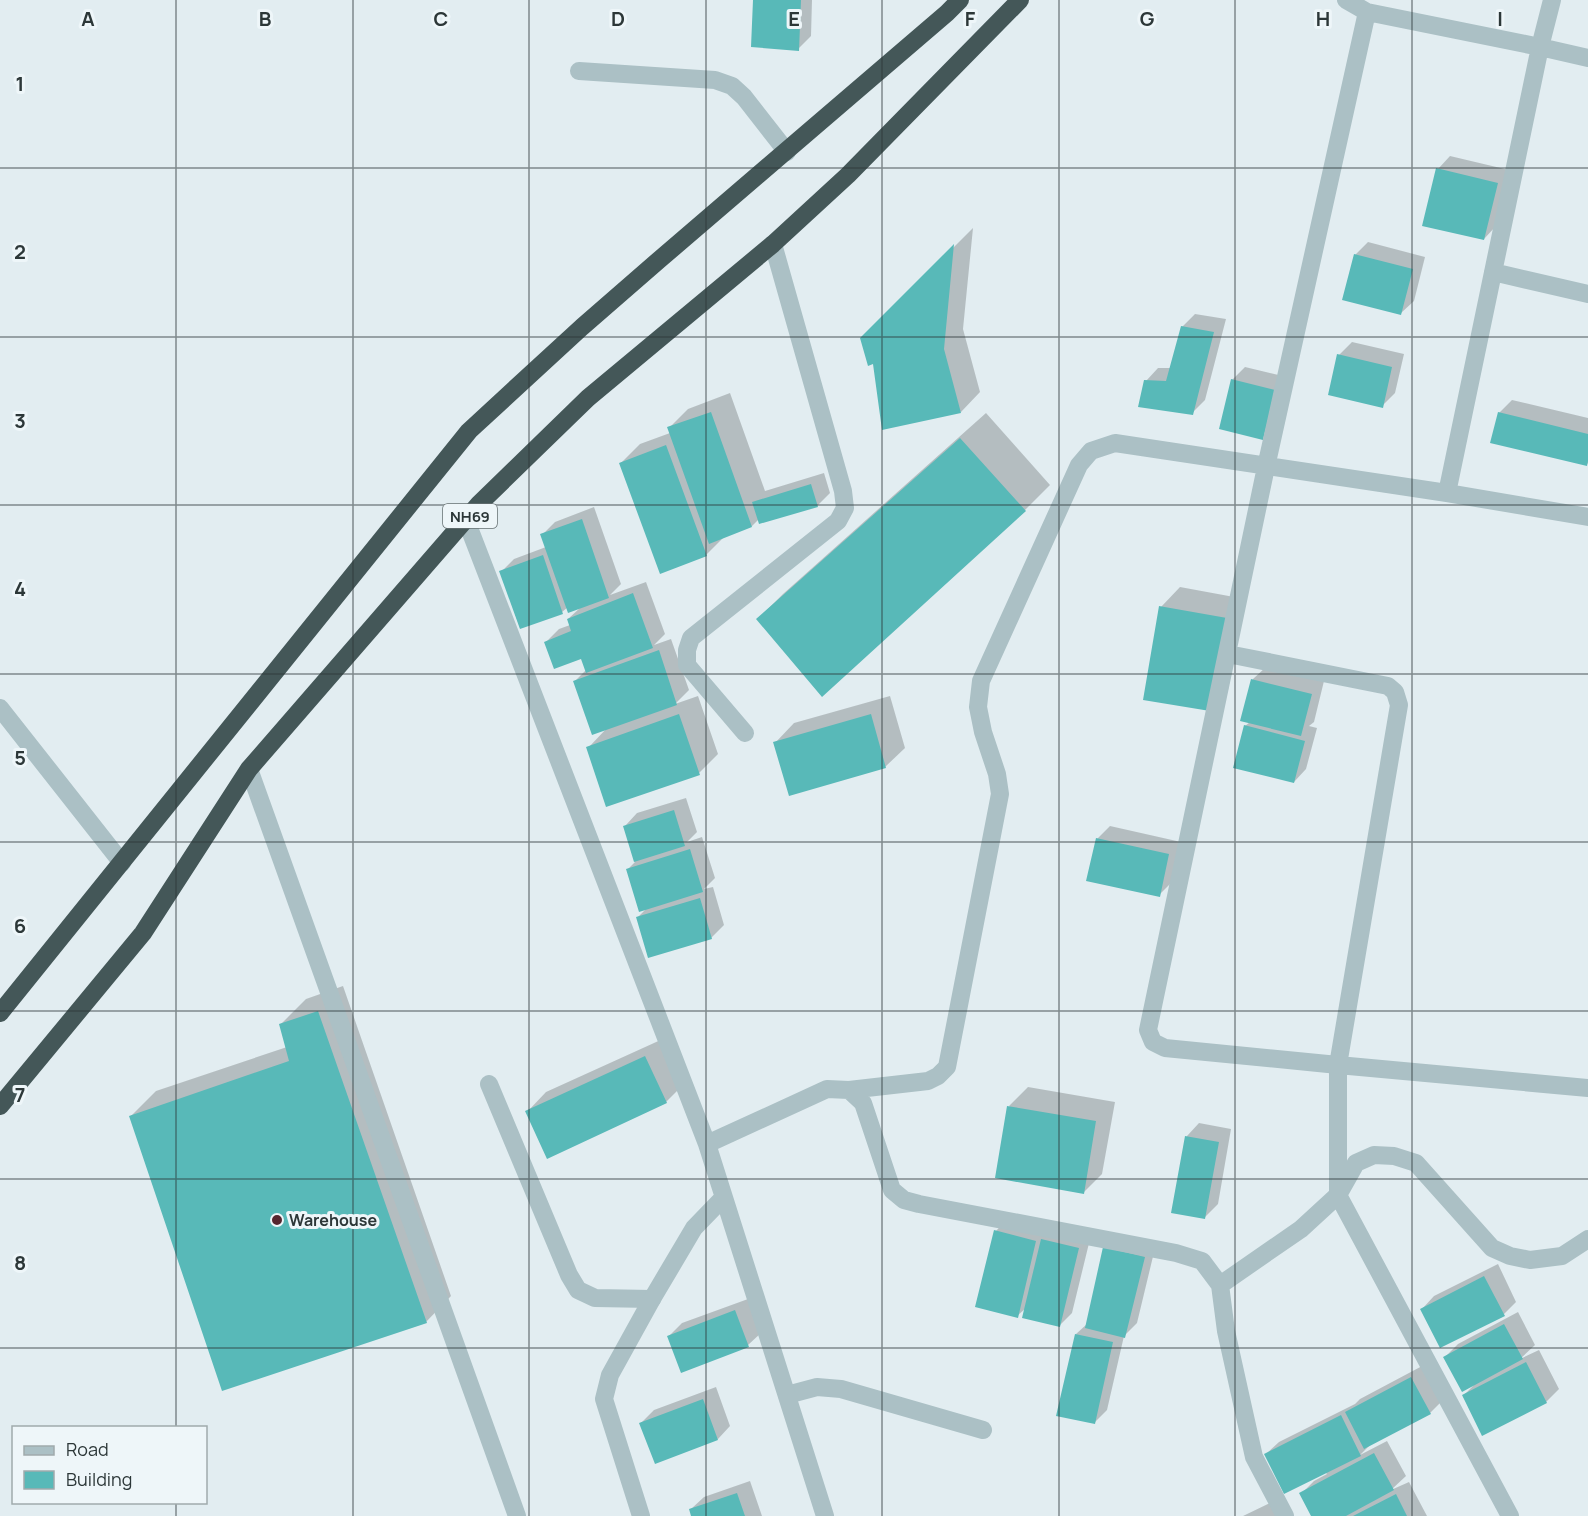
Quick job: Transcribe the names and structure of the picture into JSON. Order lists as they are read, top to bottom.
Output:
{
  "streets": {
    "highway": ["NH69"]
  },
  "places": ["Warehouse"],
  "legend": ["Road", "Building"],
  "grid": {
    "columns": [
      "A",
      "B",
      "C",
      "D",
      "E",
      "F",
      "G",
      "H",
      "I"
    ],
    "rows": [
      "1",
      "2",
      "3",
      "4",
      "5",
      "6",
      "7",
      "8"
    ]
  }
}
